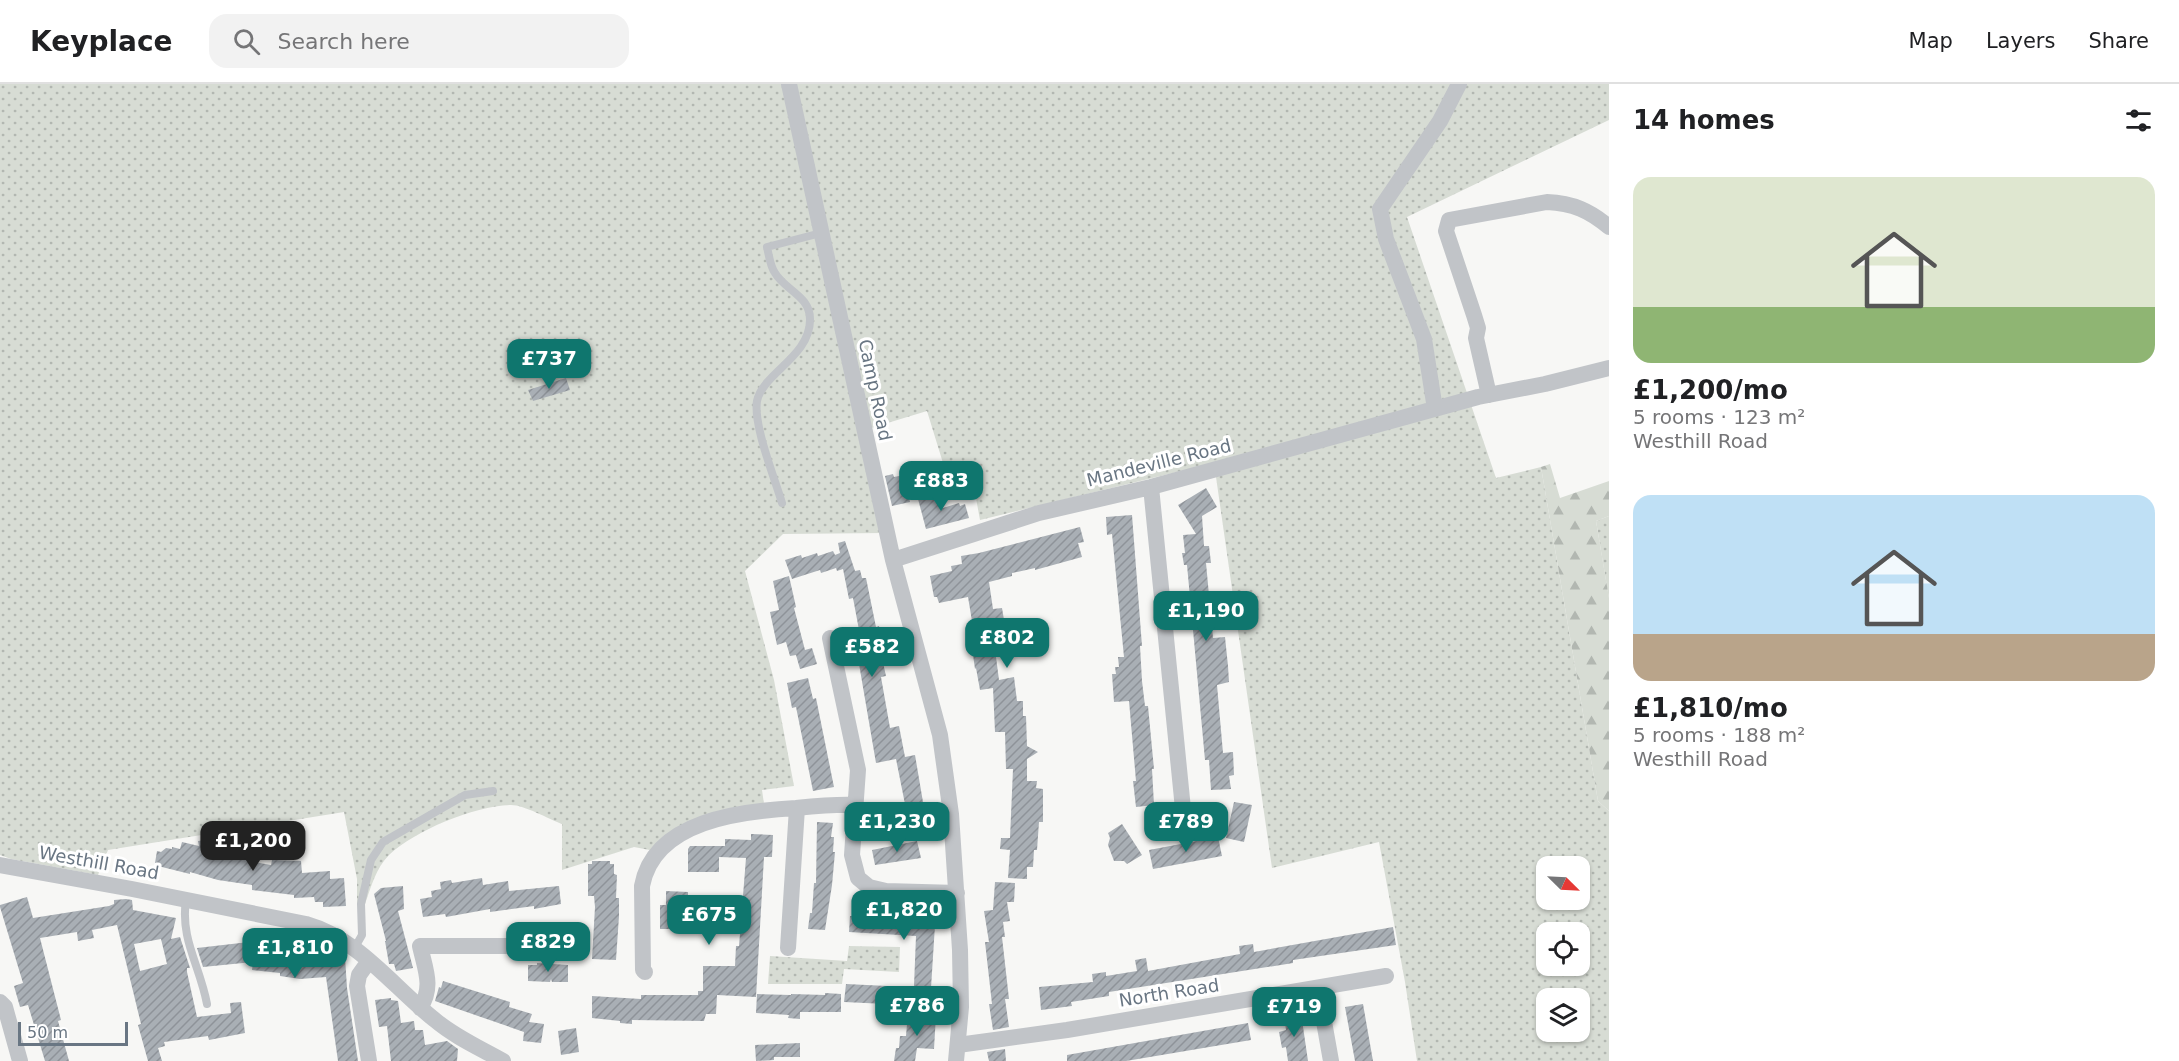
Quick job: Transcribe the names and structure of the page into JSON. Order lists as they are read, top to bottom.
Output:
{
  "streets": {
    "street": [
      "Camp Road",
      "Mandeville Road",
      "Westhill Road",
      "North Road"
    ]
  },
  "crossings": [
    ["Camp Road", "Mandeville Road"],
    ["Camp Road", "North Road"]
  ],
  "scale_bar": "50 m",
  "north": "bottom right",
  "page": {
    "header": "Keyplace",
    "search": "Search here",
    "nav": ["Map", "Layers", "Share"],
    "heading": "14 homes",
    "list": [
      {
        "name": "£1,200/mo",
        "note": "5 rooms · 123 m² · Westhill Road"
      },
      {
        "name": "£1,810/mo",
        "note": "5 rooms · 188 m² · Westhill Road"
      }
    ],
    "price": [
      "£737",
      "£883",
      "£1,190",
      "£802",
      "£582",
      "£1,230",
      "£789",
      "£1,200",
      "£1,820",
      "£675",
      "£829",
      "£1,810",
      "£786",
      "£719"
    ],
    "scale": "50 m"
  }
}
